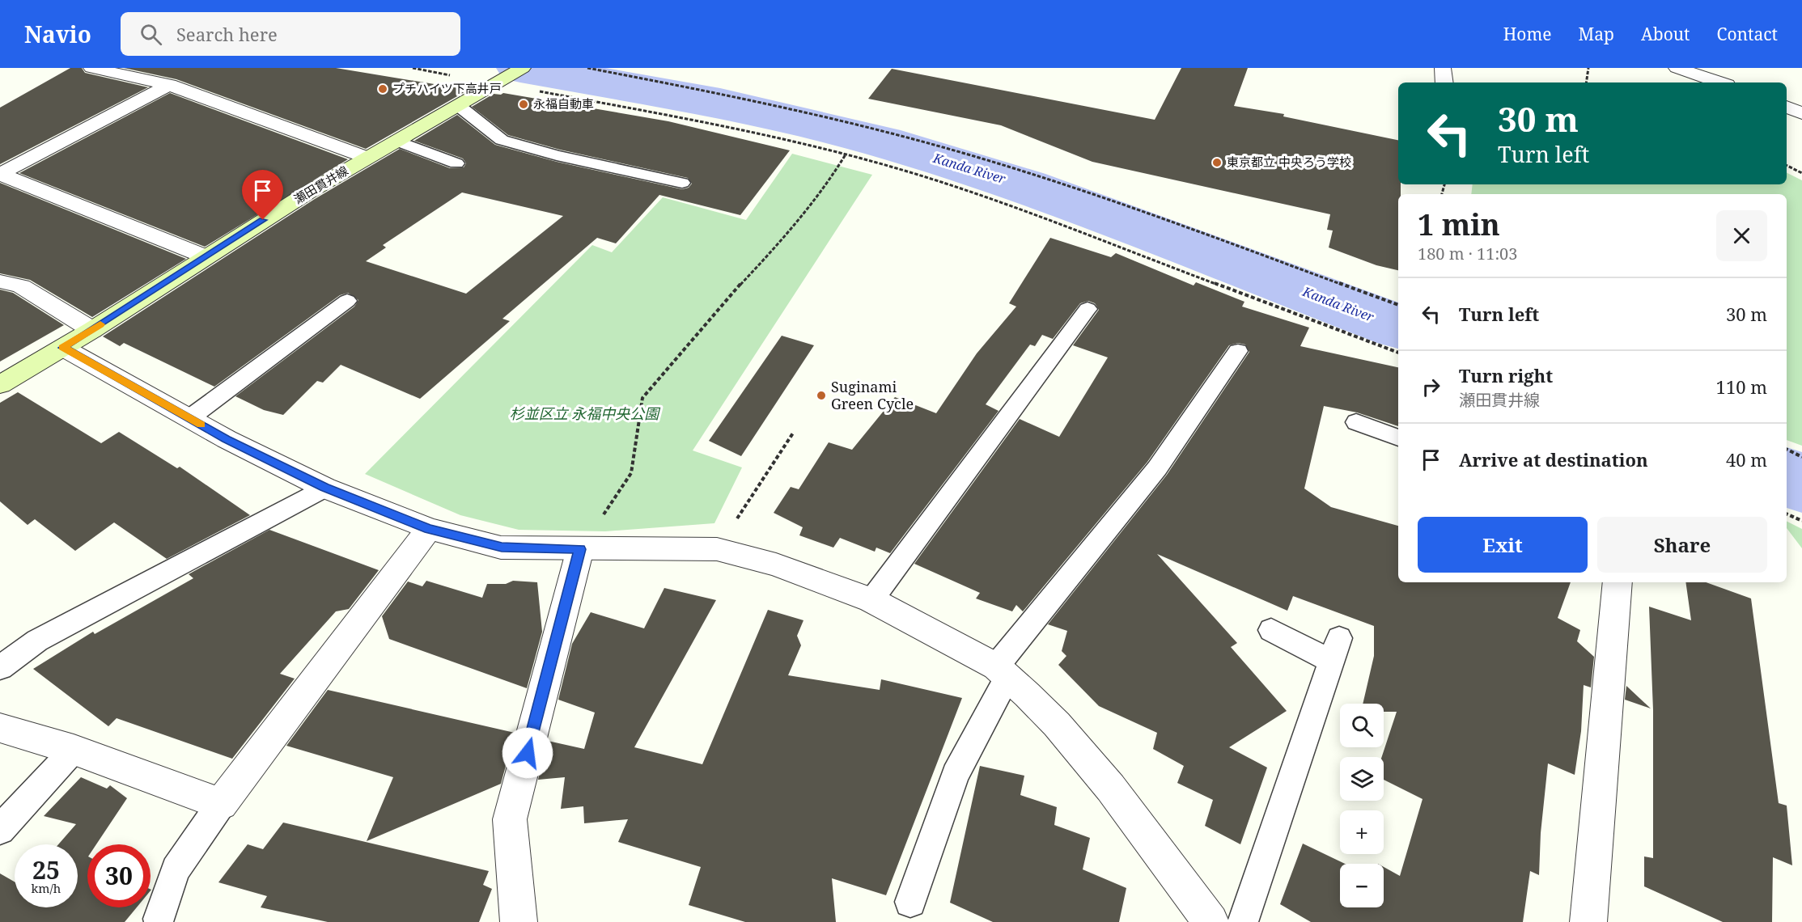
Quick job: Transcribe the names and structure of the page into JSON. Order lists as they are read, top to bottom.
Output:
{
  "streets": {
    "main road": ["瀬田貫井線"]
  },
  "water": ["Kanda River"],
  "parks": ["杉並区立 永福中央公園"],
  "places": [
    "プチハイツ下高井戸",
    "永福自動車",
    "東京都立 中央ろう学校",
    "Suginami Green Cycle"
  ],
  "page": {
    "header": "Navio",
    "search": "Search here",
    "nav": [
      "Home",
      "Map",
      "About",
      "Contact"
    ],
    "turn": ["30 m", "Turn left"],
    "heading": ["1 min", "180 m · 11:03"],
    "list": [
      {
        "name": "Turn left",
        "value": "30 m"
      },
      {
        "name": "Turn right",
        "note": "瀬田貫井線",
        "value": "110 m"
      },
      {
        "name": "Arrive at destination",
        "value": "40 m"
      }
    ],
    "buttons": ["Exit", "Share"],
    "map_buttons": ["+", "−"],
    "speed": "25 km/h",
    "limit": "30"
  }
}
